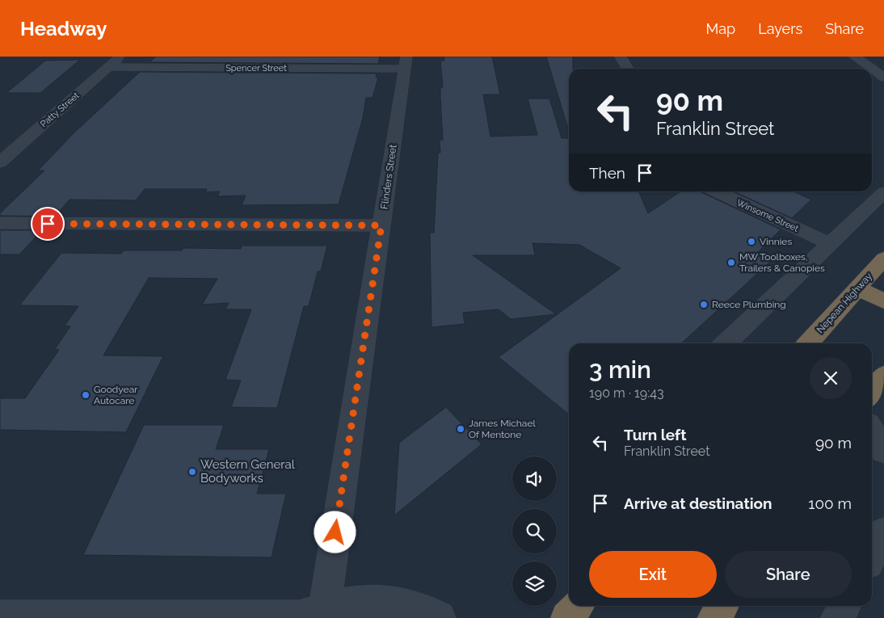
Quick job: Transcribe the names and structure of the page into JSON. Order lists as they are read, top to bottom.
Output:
{
  "streets": {
    "highway": ["Nepean Highway"],
    "street": [
      "Spencer Street",
      "Patty Street",
      "Flinders Street",
      "Winsome Street"
    ]
  },
  "crossings": [
    ["Spencer Street", "Patty Street"],
    ["Spencer Street", "Flinders Street"]
  ],
  "places": [
    "Vinnies",
    "MW Toolboxes, Trailers & Canopies",
    "Reece Plumbing",
    "Goodyear Autocare",
    "James Michael Of Mentone",
    "Western General Bodyworks"
  ],
  "page": {
    "header": "Headway",
    "nav": ["Map", "Layers", "Share"],
    "turn": ["90 m", "Franklin Street"],
    "then": "Then",
    "heading": ["3 min", "190 m · 19:43"],
    "list": [
      {
        "name": "Turn left",
        "note": "Franklin Street",
        "value": "90 m"
      },
      {
        "name": "Arrive at destination",
        "value": "100 m"
      }
    ],
    "buttons": ["Exit", "Share"]
  }
}
